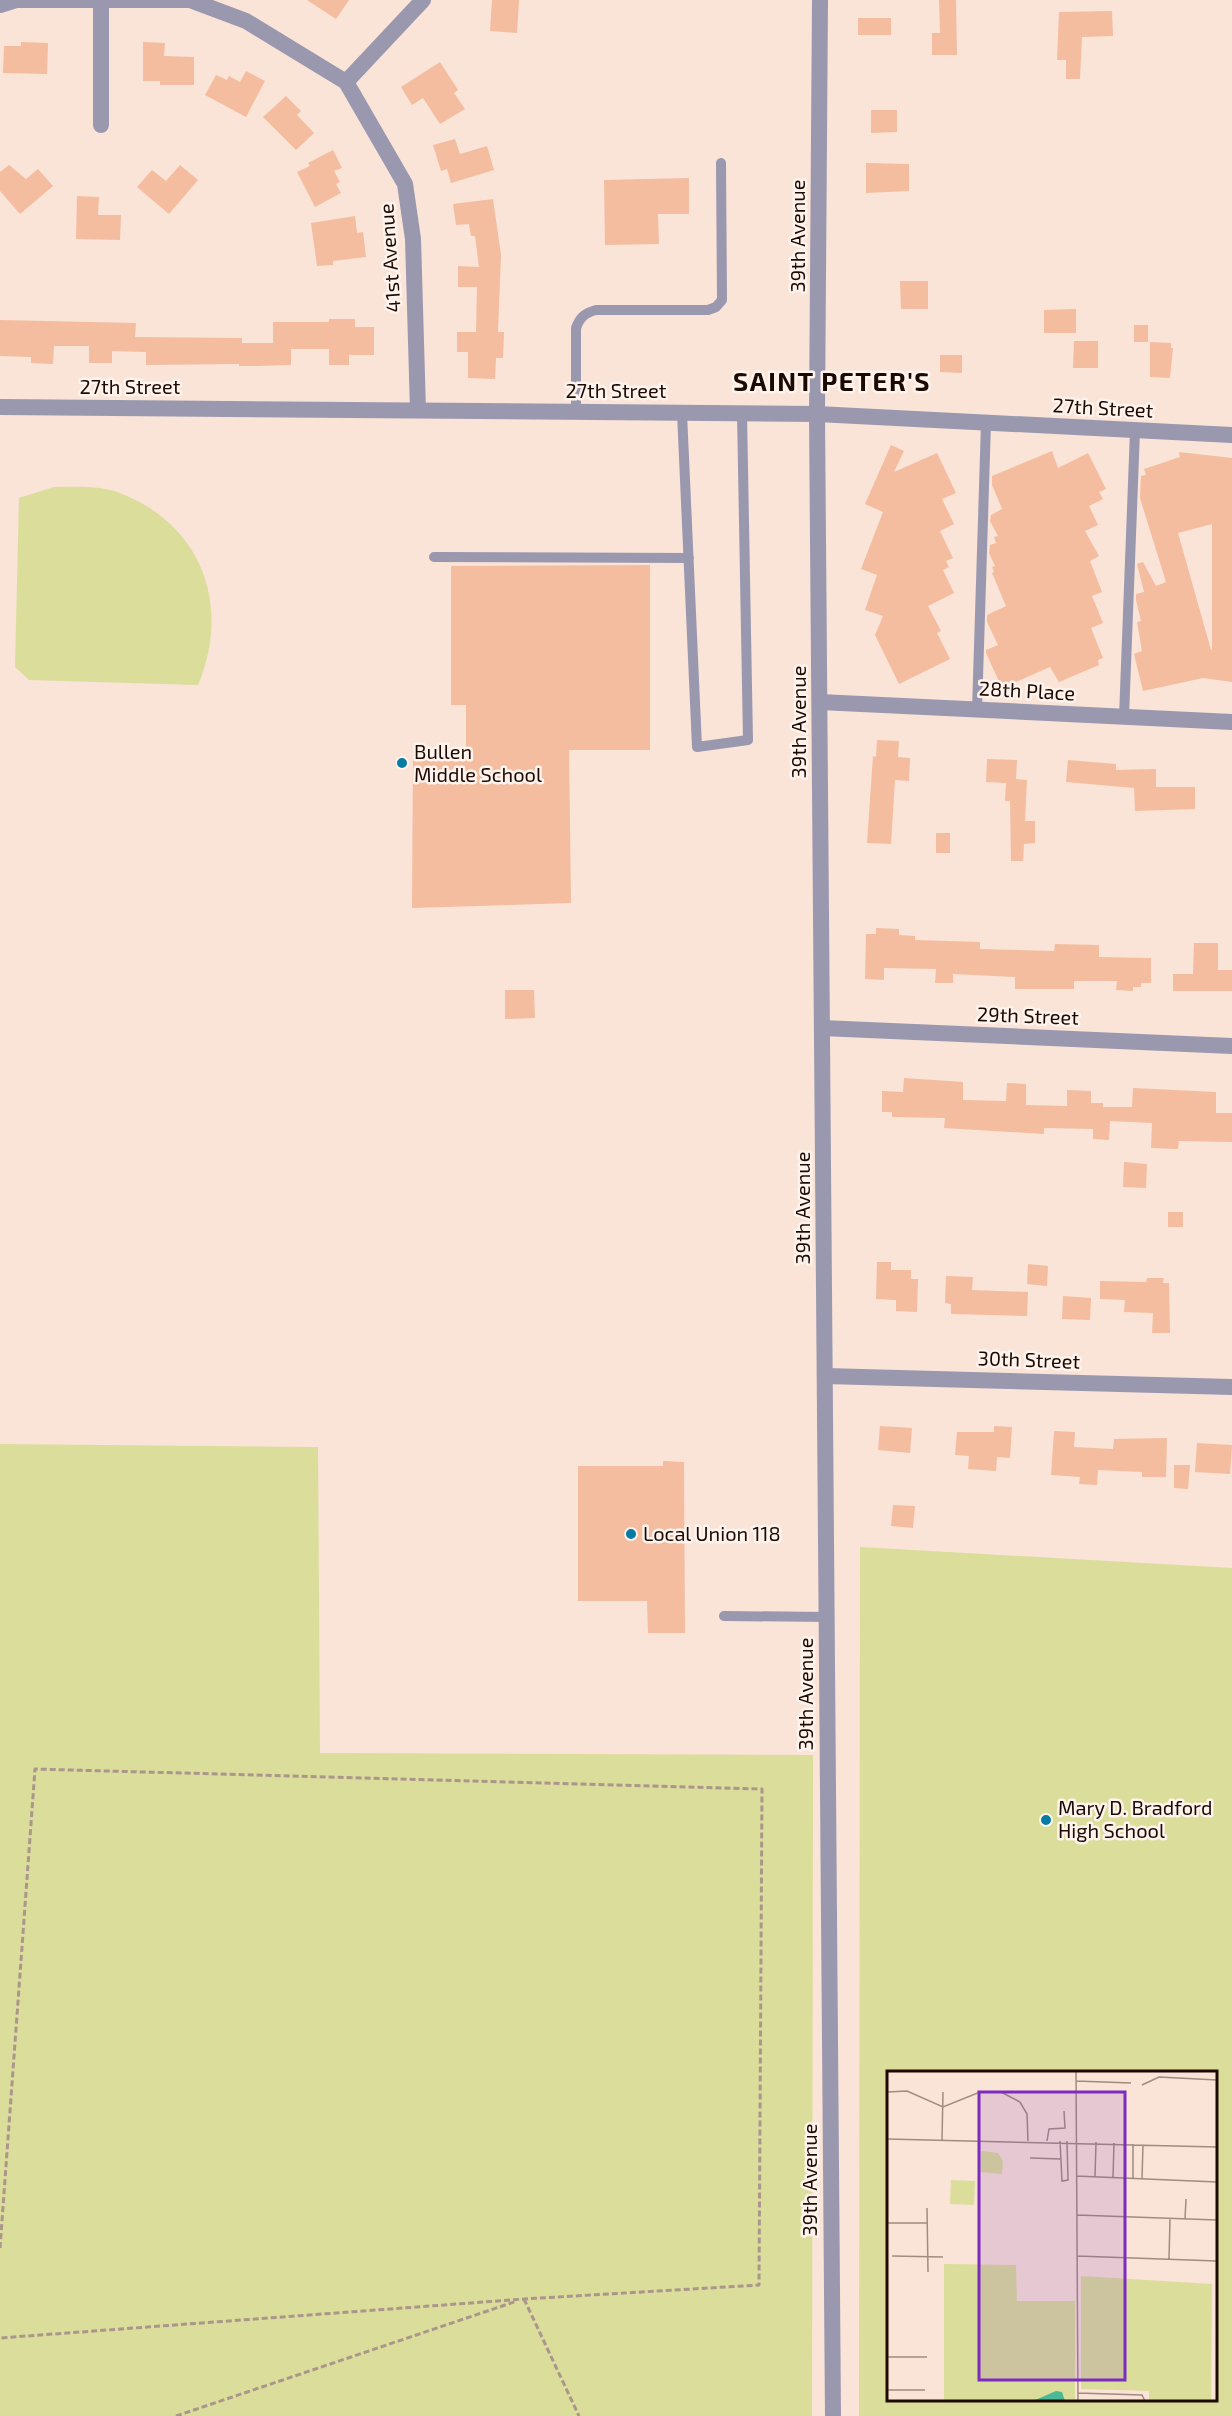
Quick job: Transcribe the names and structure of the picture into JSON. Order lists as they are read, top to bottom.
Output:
{
  "streets": {
    "street": [
      "39th Avenue",
      "41st Avenue",
      "27th Street",
      "28th Place",
      "29th Street",
      "30th Street"
    ]
  },
  "crossings": [
    ["39th Avenue", "27th Street"],
    ["39th Avenue", "28th Place"],
    ["39th Avenue", "29th Street"],
    ["39th Avenue", "30th Street"],
    ["41st Avenue", "27th Street"]
  ],
  "districts": ["SAINT PETER'S"],
  "places": ["Bullen Middle School", "Local Union 118", "Mary D. Bradford High School"]
}
